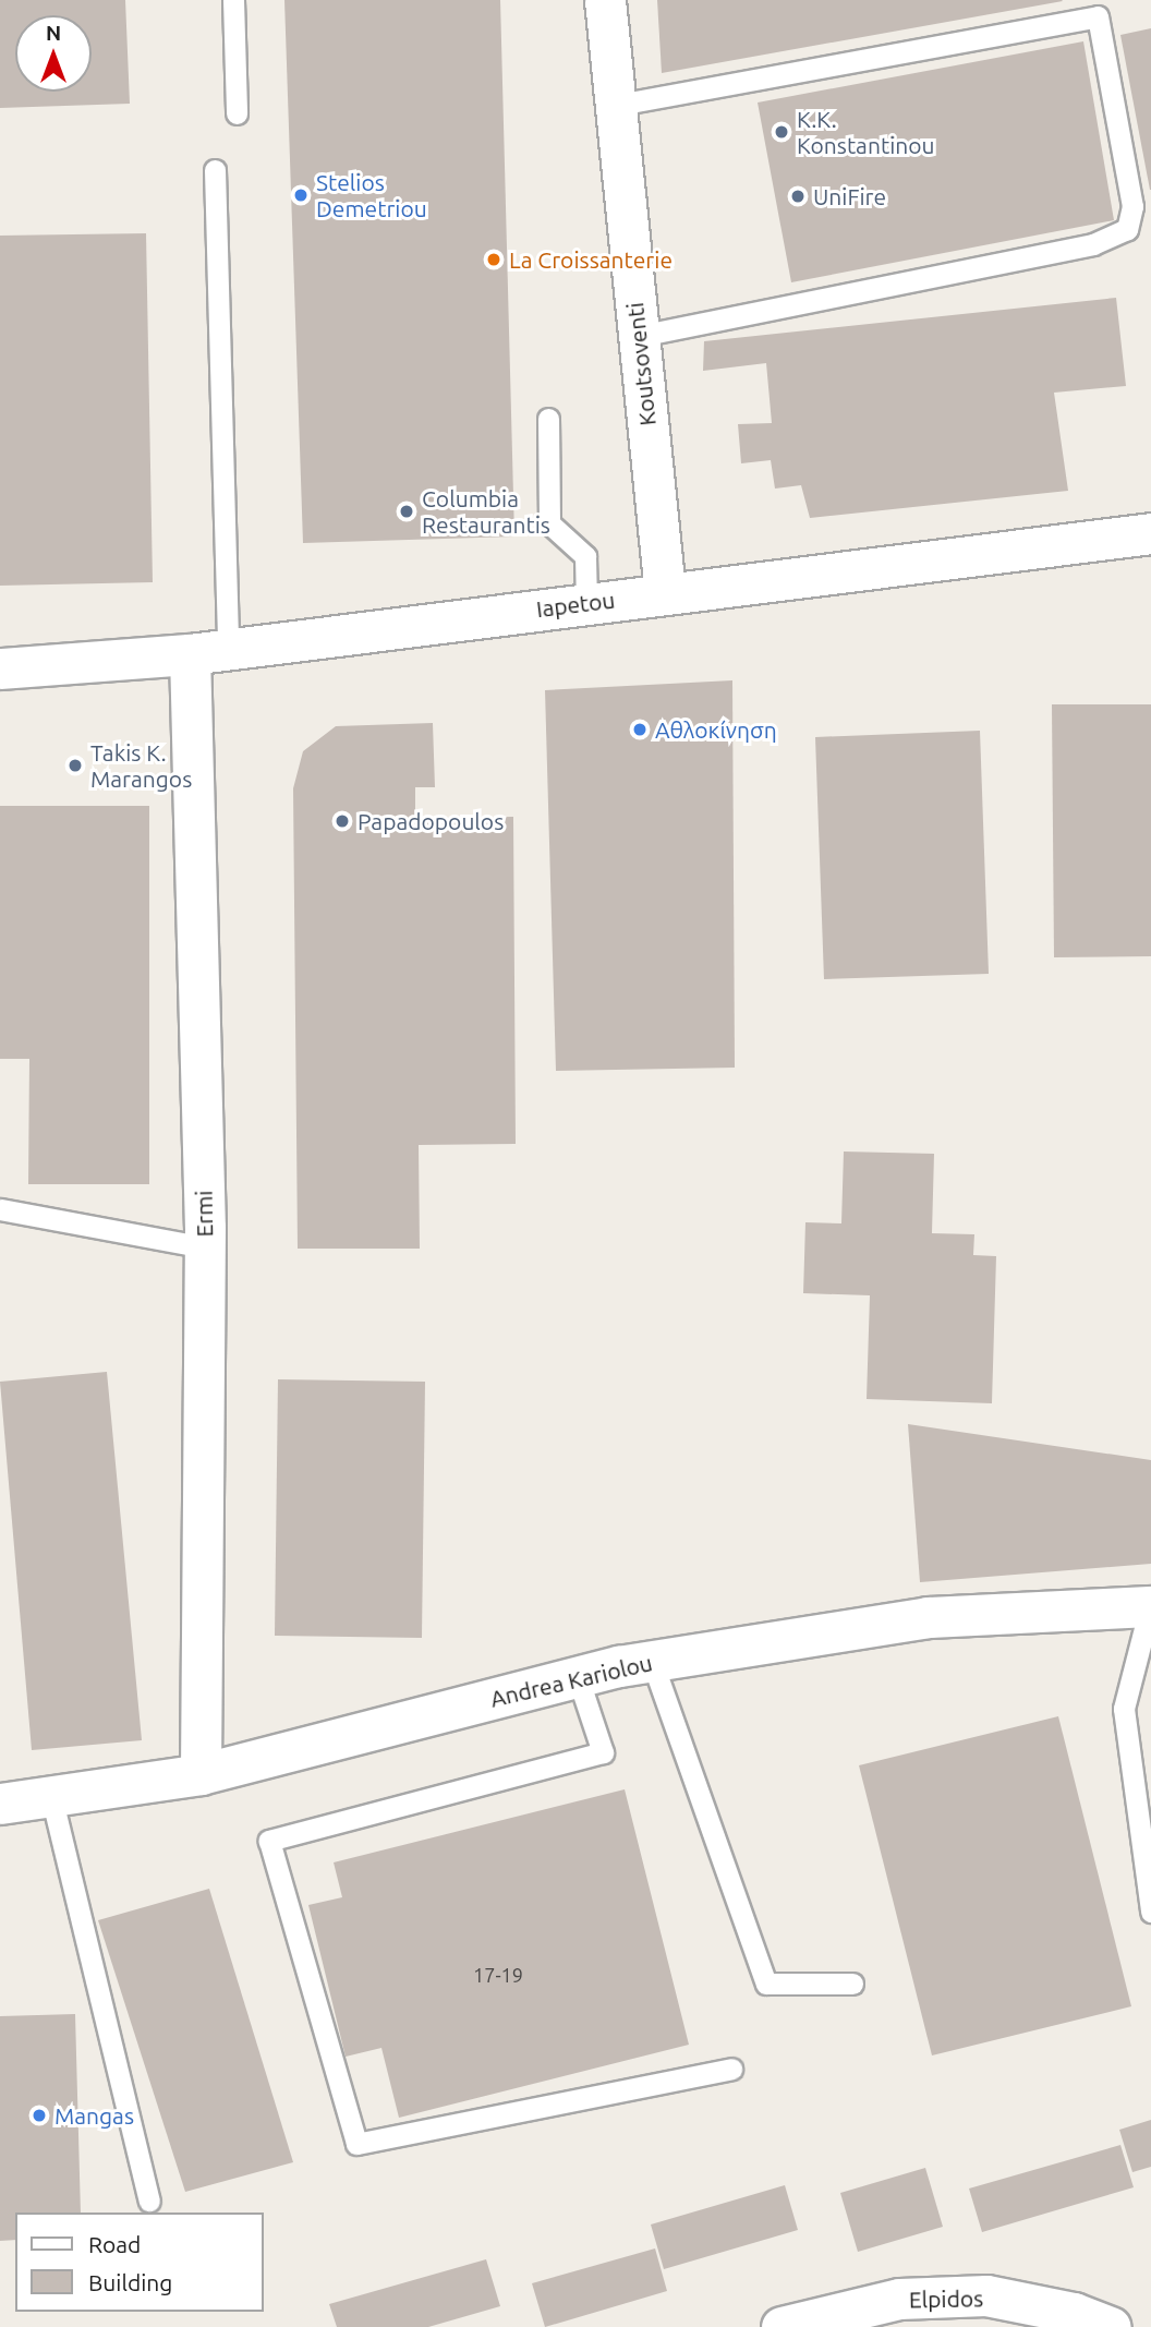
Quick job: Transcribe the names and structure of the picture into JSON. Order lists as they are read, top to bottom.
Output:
{
  "streets": {
    "street": [
      "Koutsoventi",
      "Iapetou",
      "Ermi",
      "Andrea Kariolou",
      "Elpidos"
    ]
  },
  "crossings": [
    ["Koutsoventi", "Iapetou"],
    ["Iapetou", "Ermi"],
    ["Ermi", "Andrea Kariolou"]
  ],
  "places": [
    "K.K. Konstantinou",
    "Stelios Demetriou",
    "UniFire",
    "La Croissanterie",
    "Columbia Restaurantis",
    "Αθλοκίνηση",
    "Takis K. Marangos",
    "Papadopoulos",
    "Mangas"
  ],
  "house_numbers": ["17-19"],
  "legend": ["Road", "Building"],
  "north": "top"
}
